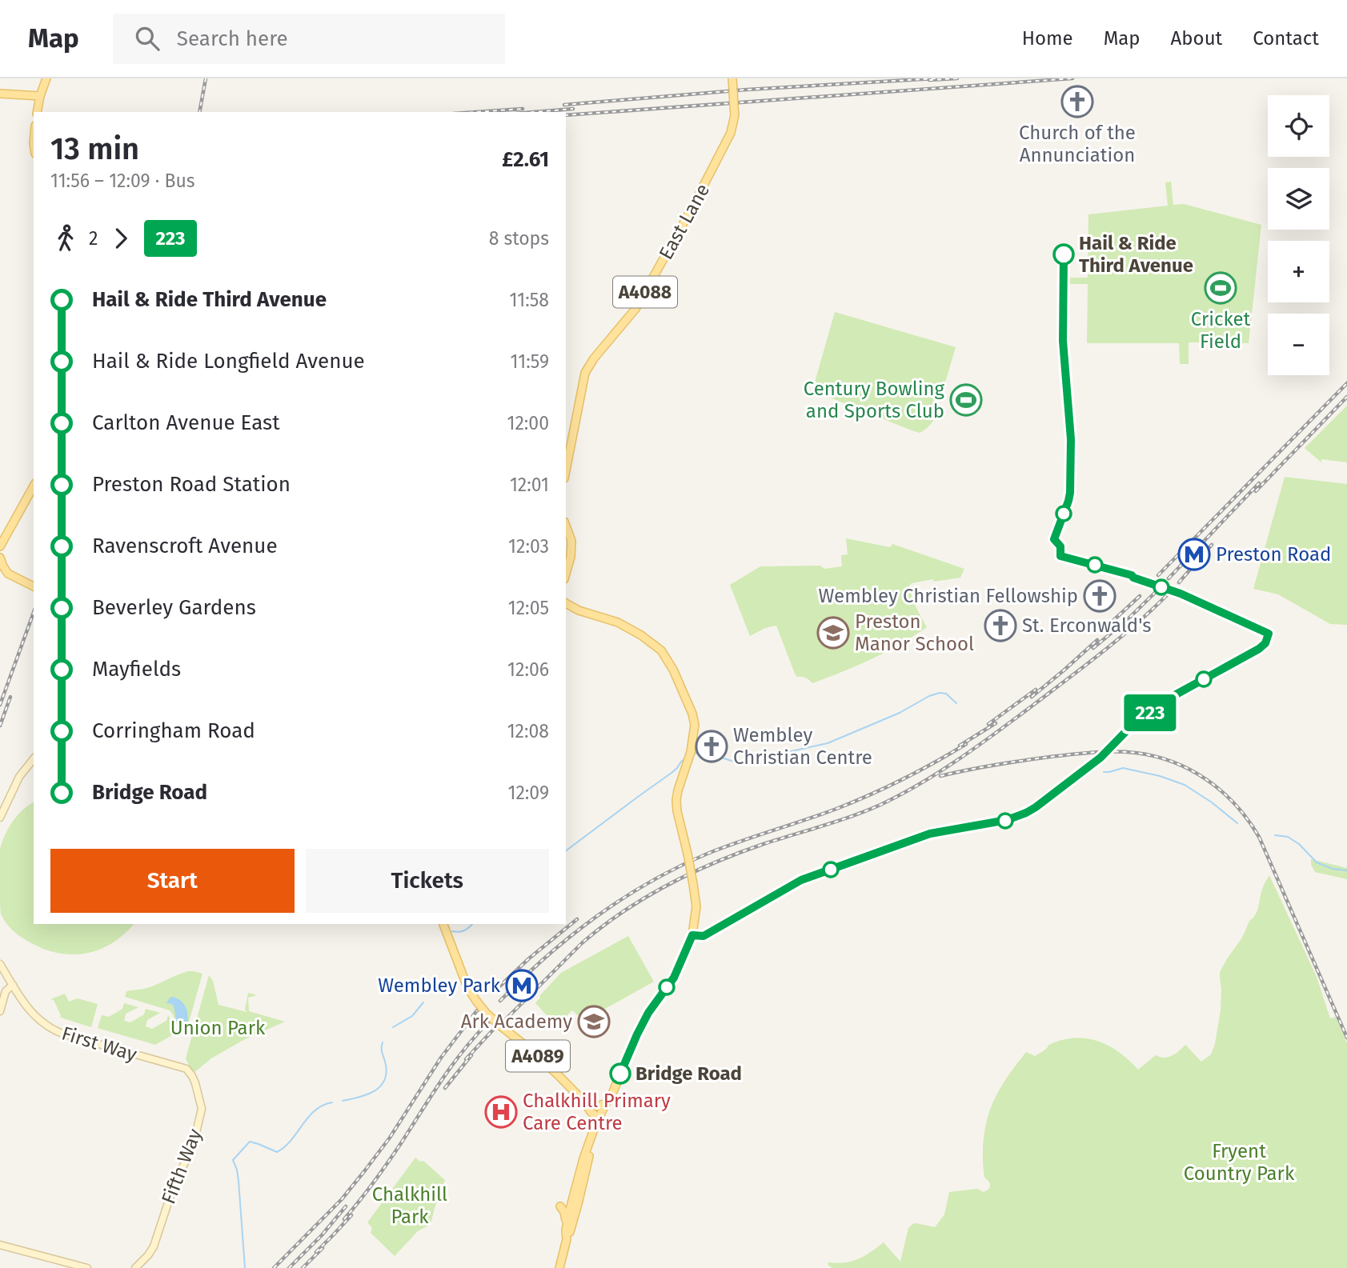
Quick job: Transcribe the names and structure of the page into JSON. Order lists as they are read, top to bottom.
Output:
{
  "streets": {
    "main road": [
      "East Lane",
      "A4088",
      "First Way",
      "A4089",
      "Fifth Way"
    ]
  },
  "crossings": [
    ["First Way", "Fifth Way"]
  ],
  "parks": ["Union Park", "Fryent Country Park", "Chalkhill Park"],
  "places": {
    "church": [
      "Church of the Annunciation",
      "Wembley Christian Fellowship",
      "St. Erconwald's",
      "Wembley Christian Centre"
    ],
    "other": ["Hail & Ride Third Avenue", "Bridge Road"],
    "sports": ["Cricket Field", "Century Bowling and Sports Club"],
    "metro station": ["Preston Road", "Wembley Park"],
    "school or university": ["Preston Manor School", "Ark Academy"],
    "hospital": ["Chalkhill Primary Care Centre"]
  },
  "lines": ["bus line 223"],
  "page": {
    "header": "Map",
    "search": "Search here",
    "nav": [
      "Home",
      "Map",
      "About",
      "Contact"
    ],
    "on_map": "223",
    "map_buttons": ["+", "−"],
    "heading": ["13 min", "11:56 – 12:09 · Bus", "£2.61"],
    "legs": ["2", "223", "8 stops"],
    "list": [
      {
        "name": "Hail & Ride Third Avenue",
        "value": "11:58"
      },
      {
        "name": "Hail & Ride Longfield Avenue",
        "value": "11:59"
      },
      {
        "name": "Carlton Avenue East",
        "value": "12:00"
      },
      {
        "name": "Preston Road Station",
        "value": "12:01"
      },
      {
        "name": "Ravenscroft Avenue",
        "value": "12:03"
      },
      {
        "name": "Beverley Gardens",
        "value": "12:05"
      },
      {
        "name": "Mayfields",
        "value": "12:06"
      },
      {
        "name": "Corringham Road",
        "value": "12:08"
      },
      {
        "name": "Bridge Road",
        "value": "12:09"
      }
    ],
    "buttons": ["Start", "Tickets"]
  }
}
